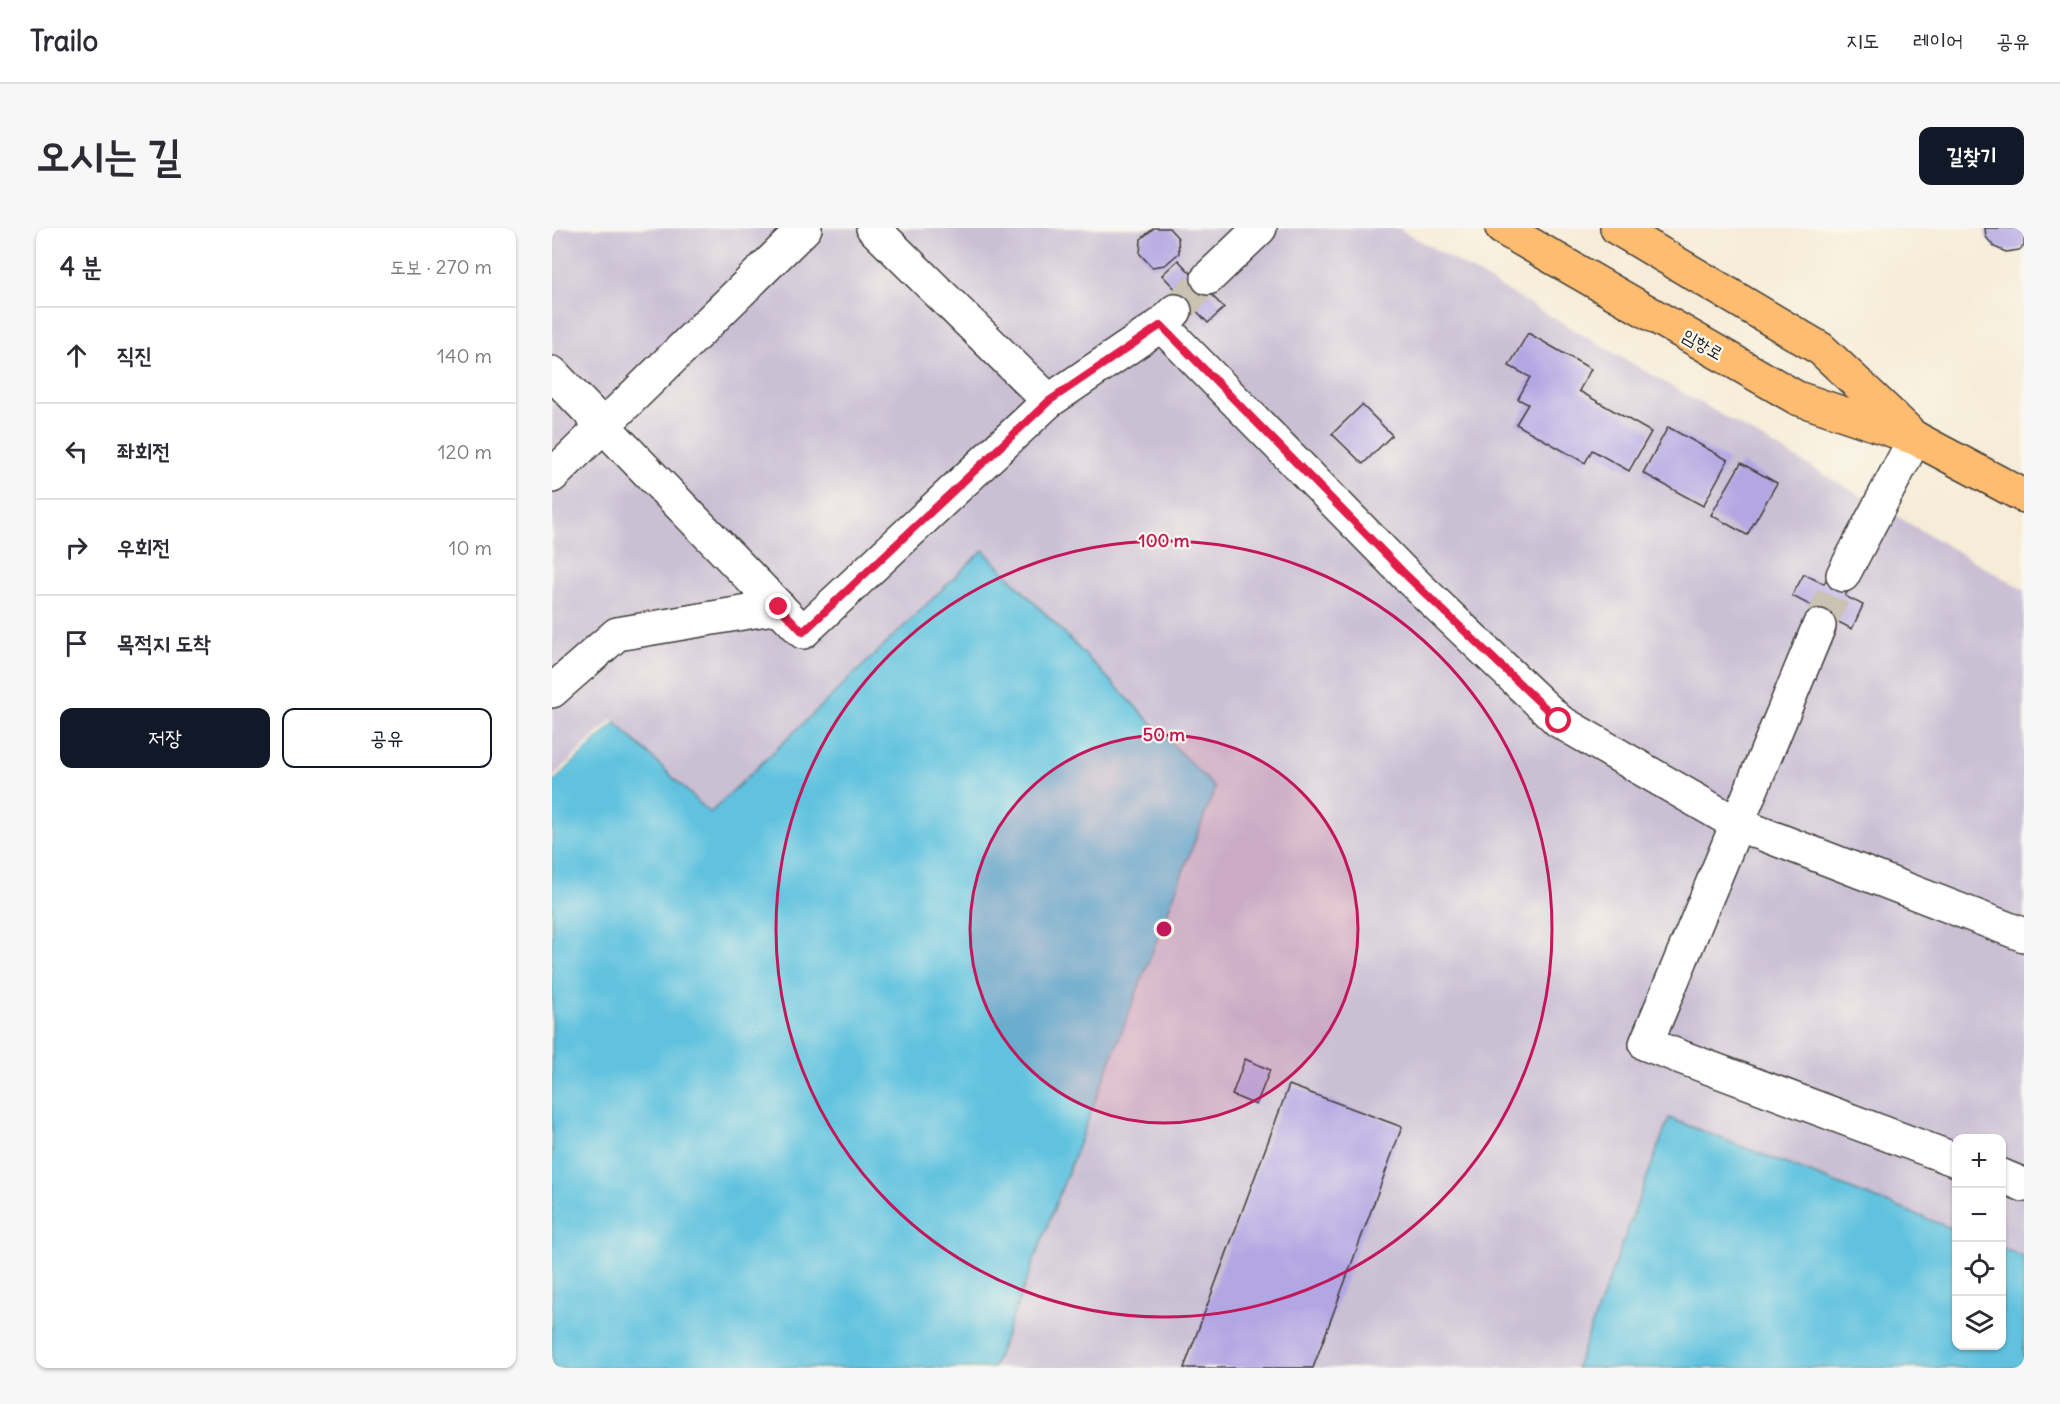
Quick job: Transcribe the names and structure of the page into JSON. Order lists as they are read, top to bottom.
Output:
{
  "streets": {
    "main road": ["임항로"]
  },
  "page": {
    "header": "Trailo",
    "nav": ["지도", "레이어", "공유"],
    "buttons": [
      "길찾기",
      ["저장", "공유"]
    ],
    "title": "오시는 길",
    "heading": ["4 분", "도보 · 270 m"],
    "list": [
      ["직진", "140 m"],
      ["좌회전", "120 m"],
      ["우회전", "10 m"],
      "목적지 도착"
    ],
    "map_buttons": ["+", "−"]
  },
  "rings": ["100 m", "50 m"]
}
